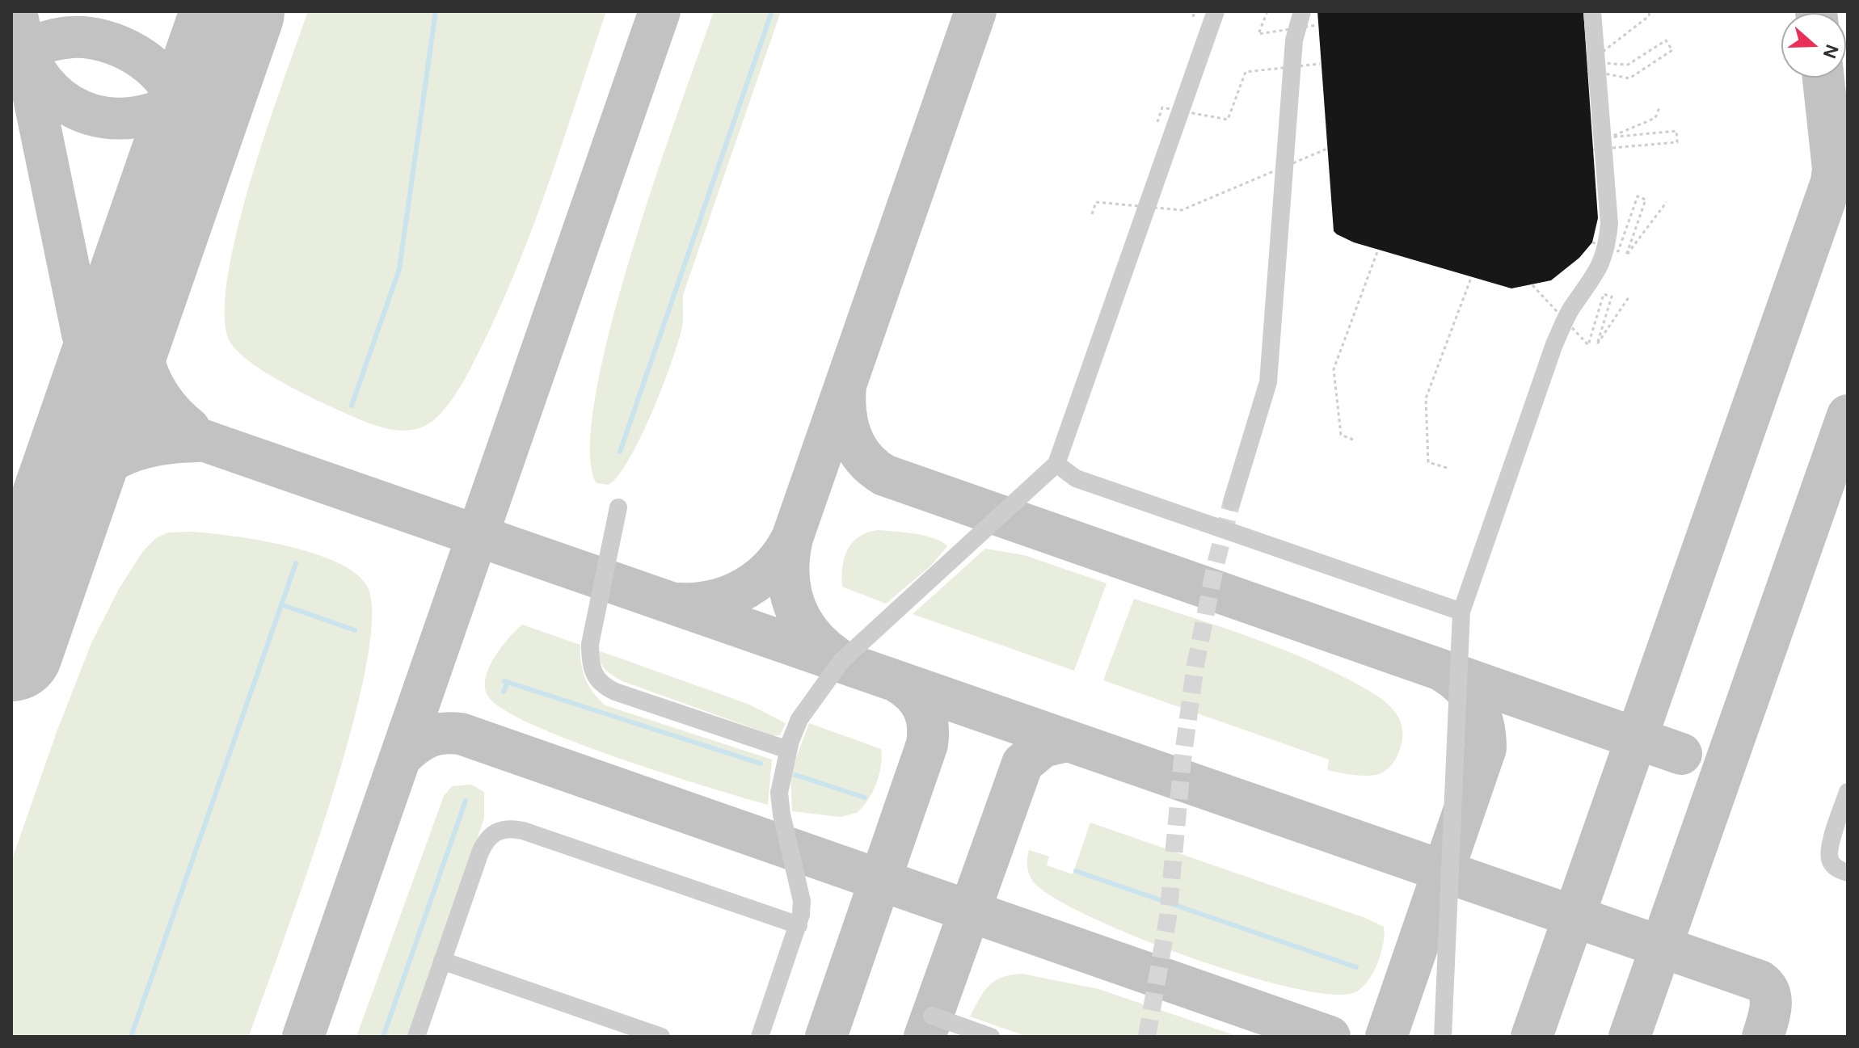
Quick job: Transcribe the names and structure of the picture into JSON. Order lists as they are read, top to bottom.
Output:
{
  "north": "right"
}
